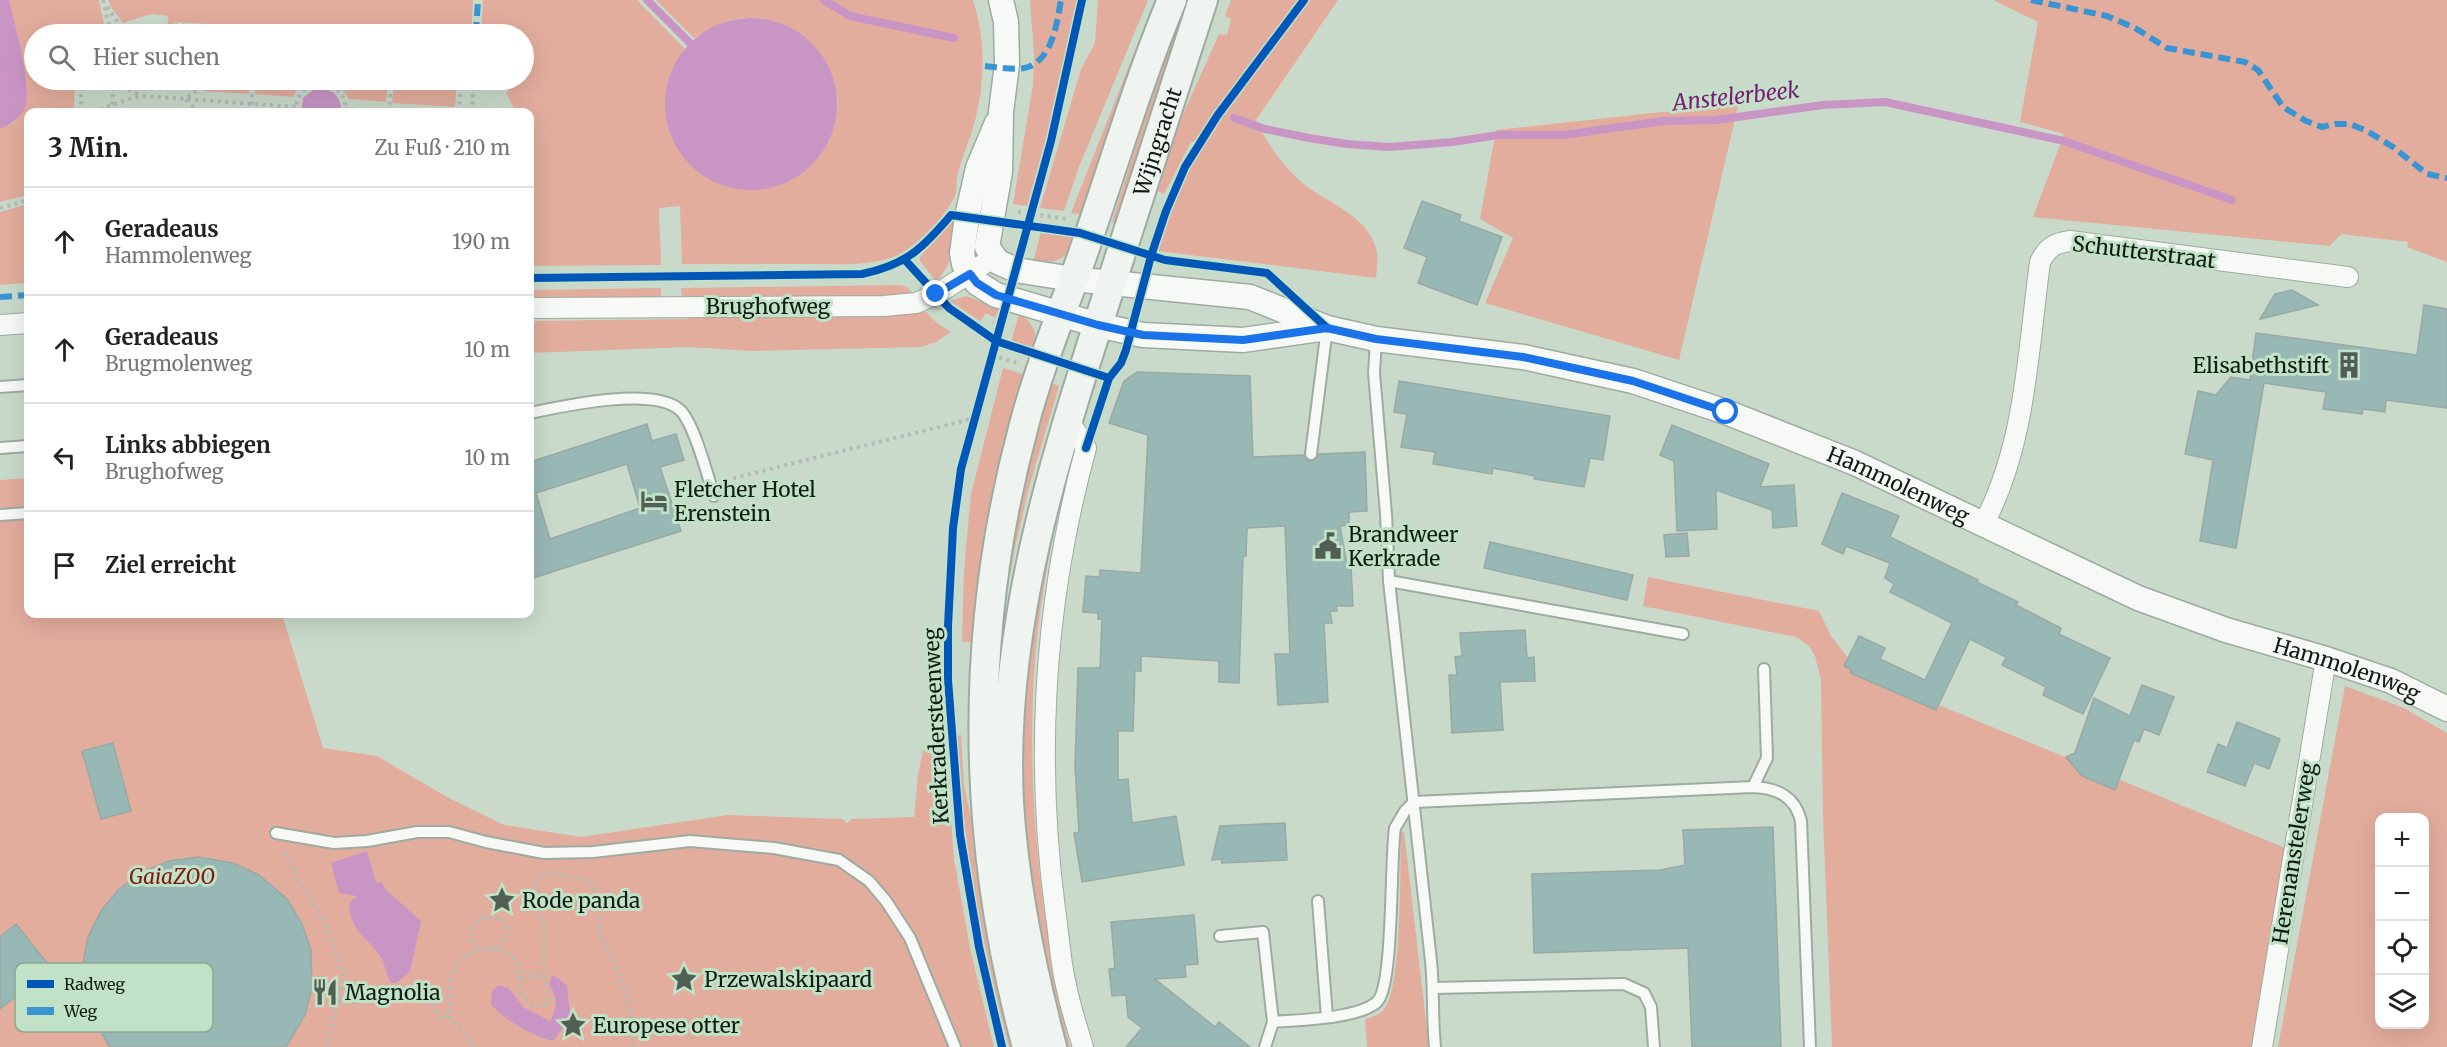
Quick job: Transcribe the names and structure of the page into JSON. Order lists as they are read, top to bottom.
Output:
{
  "streets": {
    "main road": ["Wijngracht"],
    "street": [
      "Schutterstraat",
      "Brughofweg",
      "Hammolenweg",
      "Herenanstelerweg"
    ],
    "cycle path": ["Kerkradersteenweg"]
  },
  "crossings": [
    ["Wijngracht", "Hammolenweg"],
    ["Schutterstraat", "Hammolenweg"],
    ["Brughofweg", "Hammolenweg"],
    ["Hammolenweg", "Herenanstelerweg"]
  ],
  "water": ["Anstelerbeek"],
  "parks": ["GaiaZOO"],
  "places": {
    "building": ["Elisabethstift"],
    "hotel": ["Fletcher Hotel Erenstein"],
    "public building": ["Brandweer Kerkrade"],
    "place": ["Rode panda", "Przewalskipaard", "Europese otter"],
    "restaurant": ["Magnolia"]
  },
  "legend": ["Radweg", "Weg"],
  "page": {
    "search": "Hier suchen",
    "heading": ["3 Min.", "Zu Fuß · 210 m"],
    "list": [
      ["Geradeaus", "Hammolenweg", "190 m"],
      ["Geradeaus", "Brugmolenweg", "10 m"],
      ["Links abbiegen", "Brughofweg", "10 m"],
      "Ziel erreicht"
    ],
    "map_buttons": ["+", "−"]
  }
}
